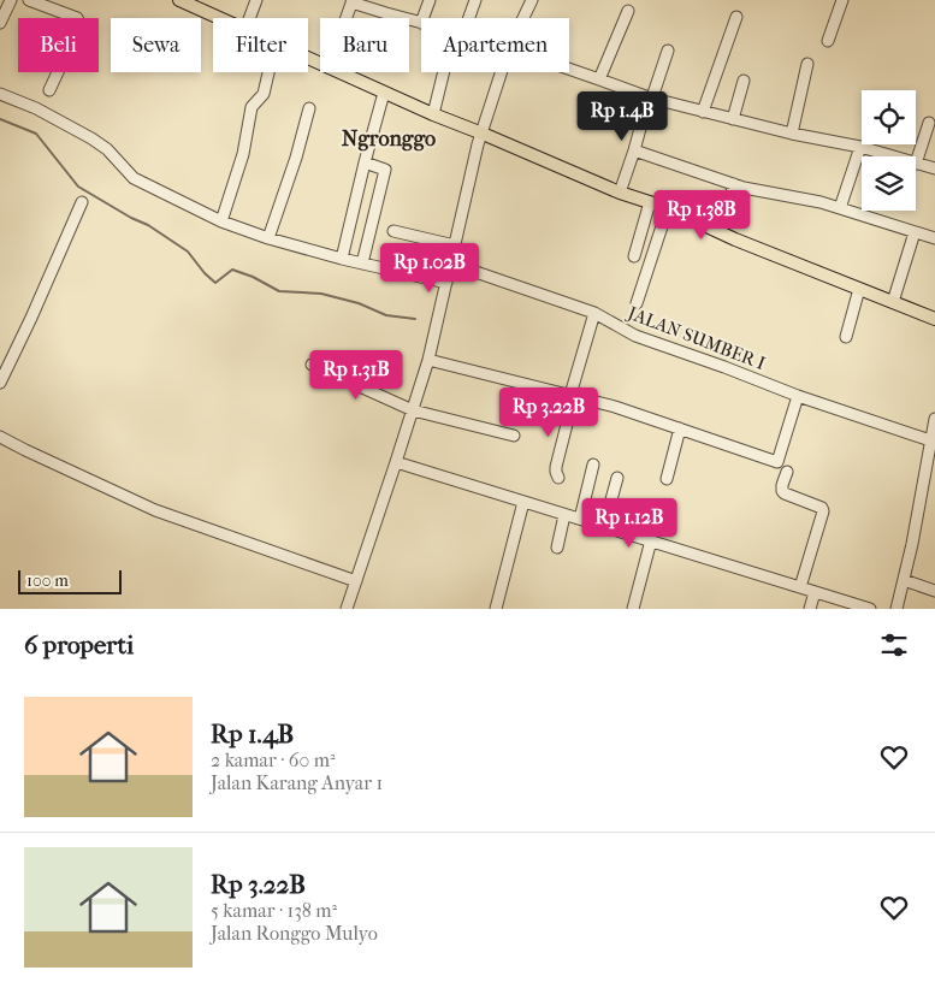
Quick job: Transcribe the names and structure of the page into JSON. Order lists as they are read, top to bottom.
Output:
{
  "streets": {
    "street": ["JALAN SUMBER I"]
  },
  "districts": ["Ngronggo"],
  "scale_bar": "100 m",
  "page": {
    "chip": [
      "Beli",
      "Sewa",
      "Filter",
      "Baru",
      "Apartemen"
    ],
    "price": [
      "Rp 1.4B",
      "Rp 1.38B",
      "Rp 1.02B",
      "Rp 1.31B",
      "Rp 3.22B",
      "Rp 1.12B"
    ],
    "scale": "100 m",
    "heading": "6 properti",
    "list": [
      {
        "name": "Rp 1.4B",
        "note": "2 kamar · 60 m² · Jalan Karang Anyar 1"
      },
      {
        "name": "Rp 3.22B",
        "note": "5 kamar · 138 m² · Jalan Ronggo Mulyo"
      }
    ]
  }
}
